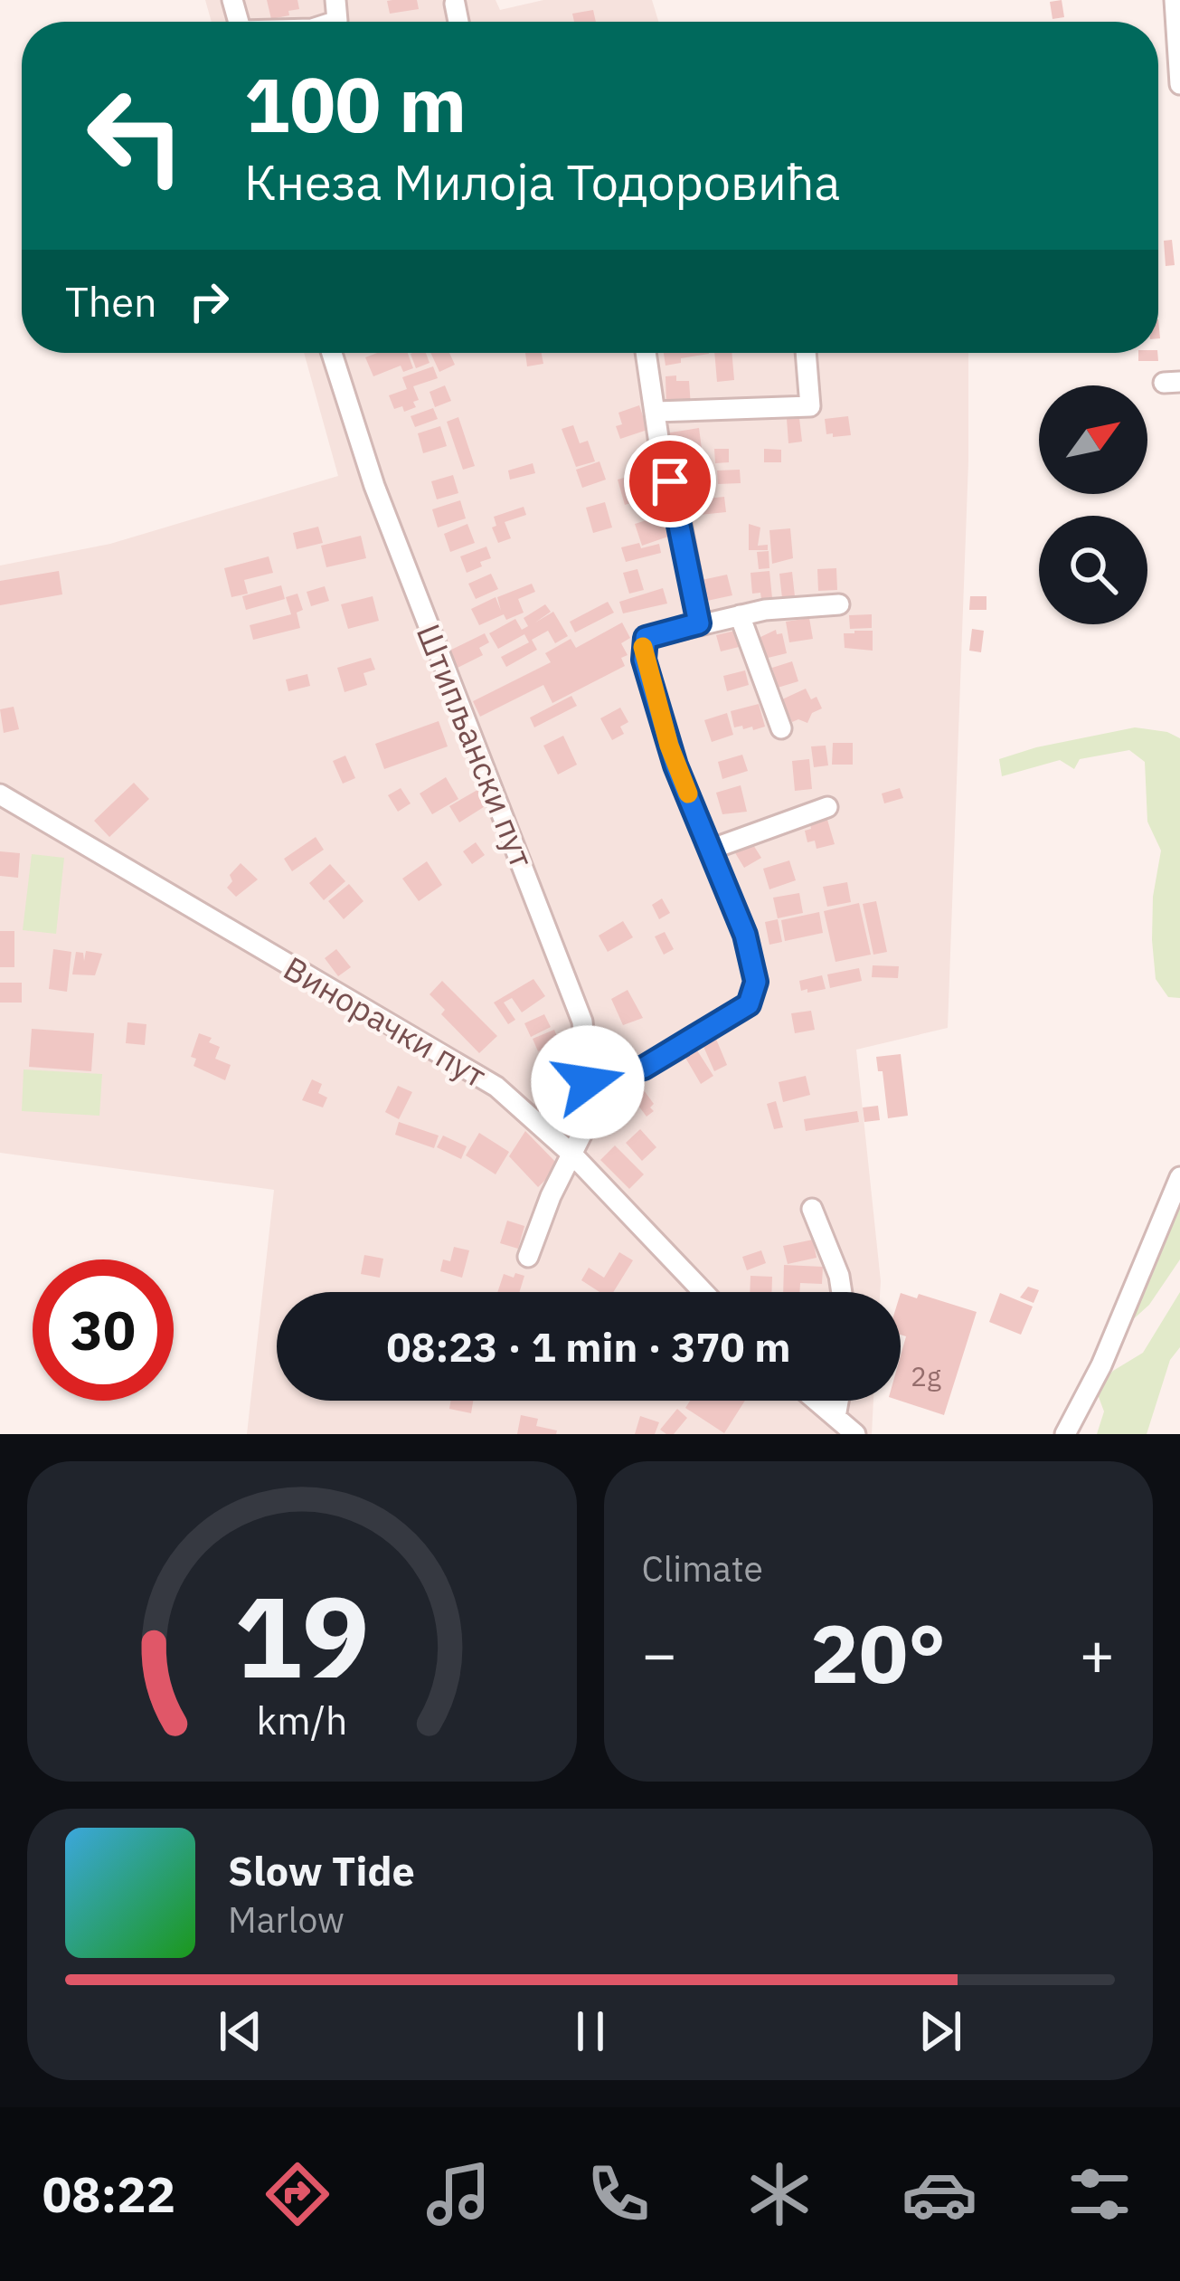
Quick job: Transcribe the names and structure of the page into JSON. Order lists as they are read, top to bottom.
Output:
{
  "streets": {
    "street": ["Штипљански пут", "Винорачки пут"]
  },
  "crossings": [
    ["Штипљански пут", "Винорачки пут"]
  ],
  "house_numbers": ["2g"],
  "north": "top right",
  "page": {
    "turn": ["100 m", "Кнеза Милоја Тодоровића"],
    "then": "Then",
    "limit": "30",
    "trip": "08:23 · 1 min · 370 m",
    "tile": "Climate",
    "heat": ["−", "20°", "+"],
    "song": ["Slow Tide", "Marlow"],
    "tabs": "08:22",
    "gauge": ["19", "km/h"]
  }
}
